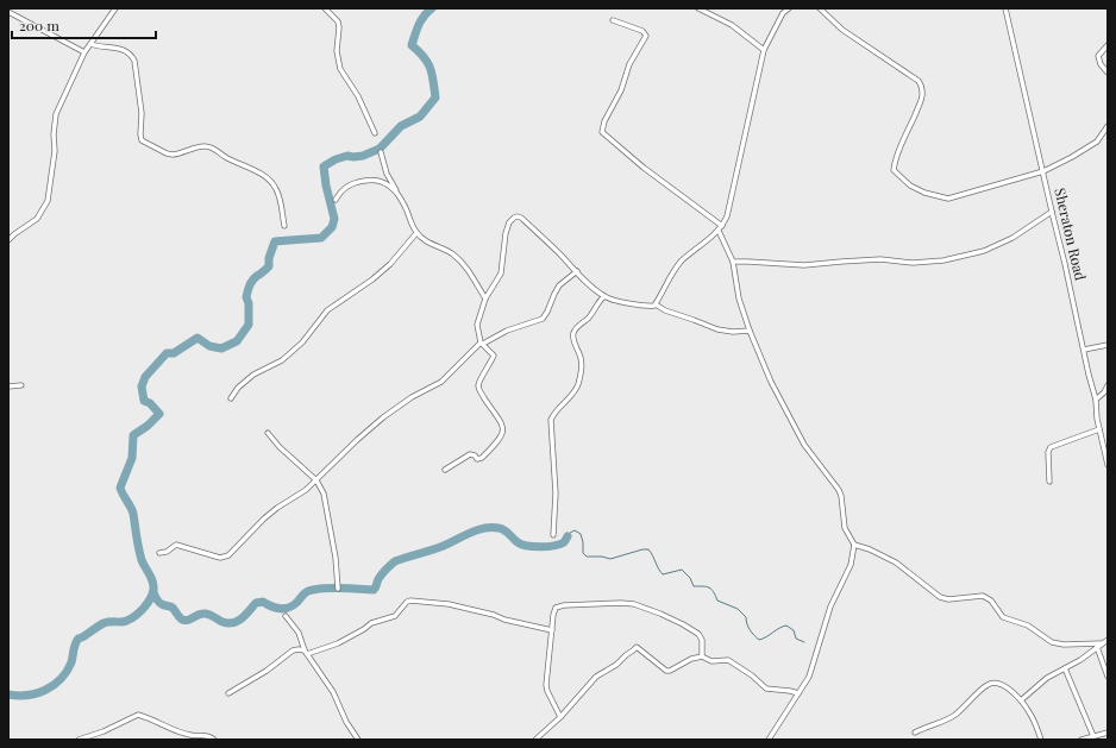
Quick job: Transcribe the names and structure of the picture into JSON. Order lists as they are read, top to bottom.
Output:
{
  "streets": {
    "street": ["Sheraton Road"]
  },
  "scale_bar": "200 m"
}
